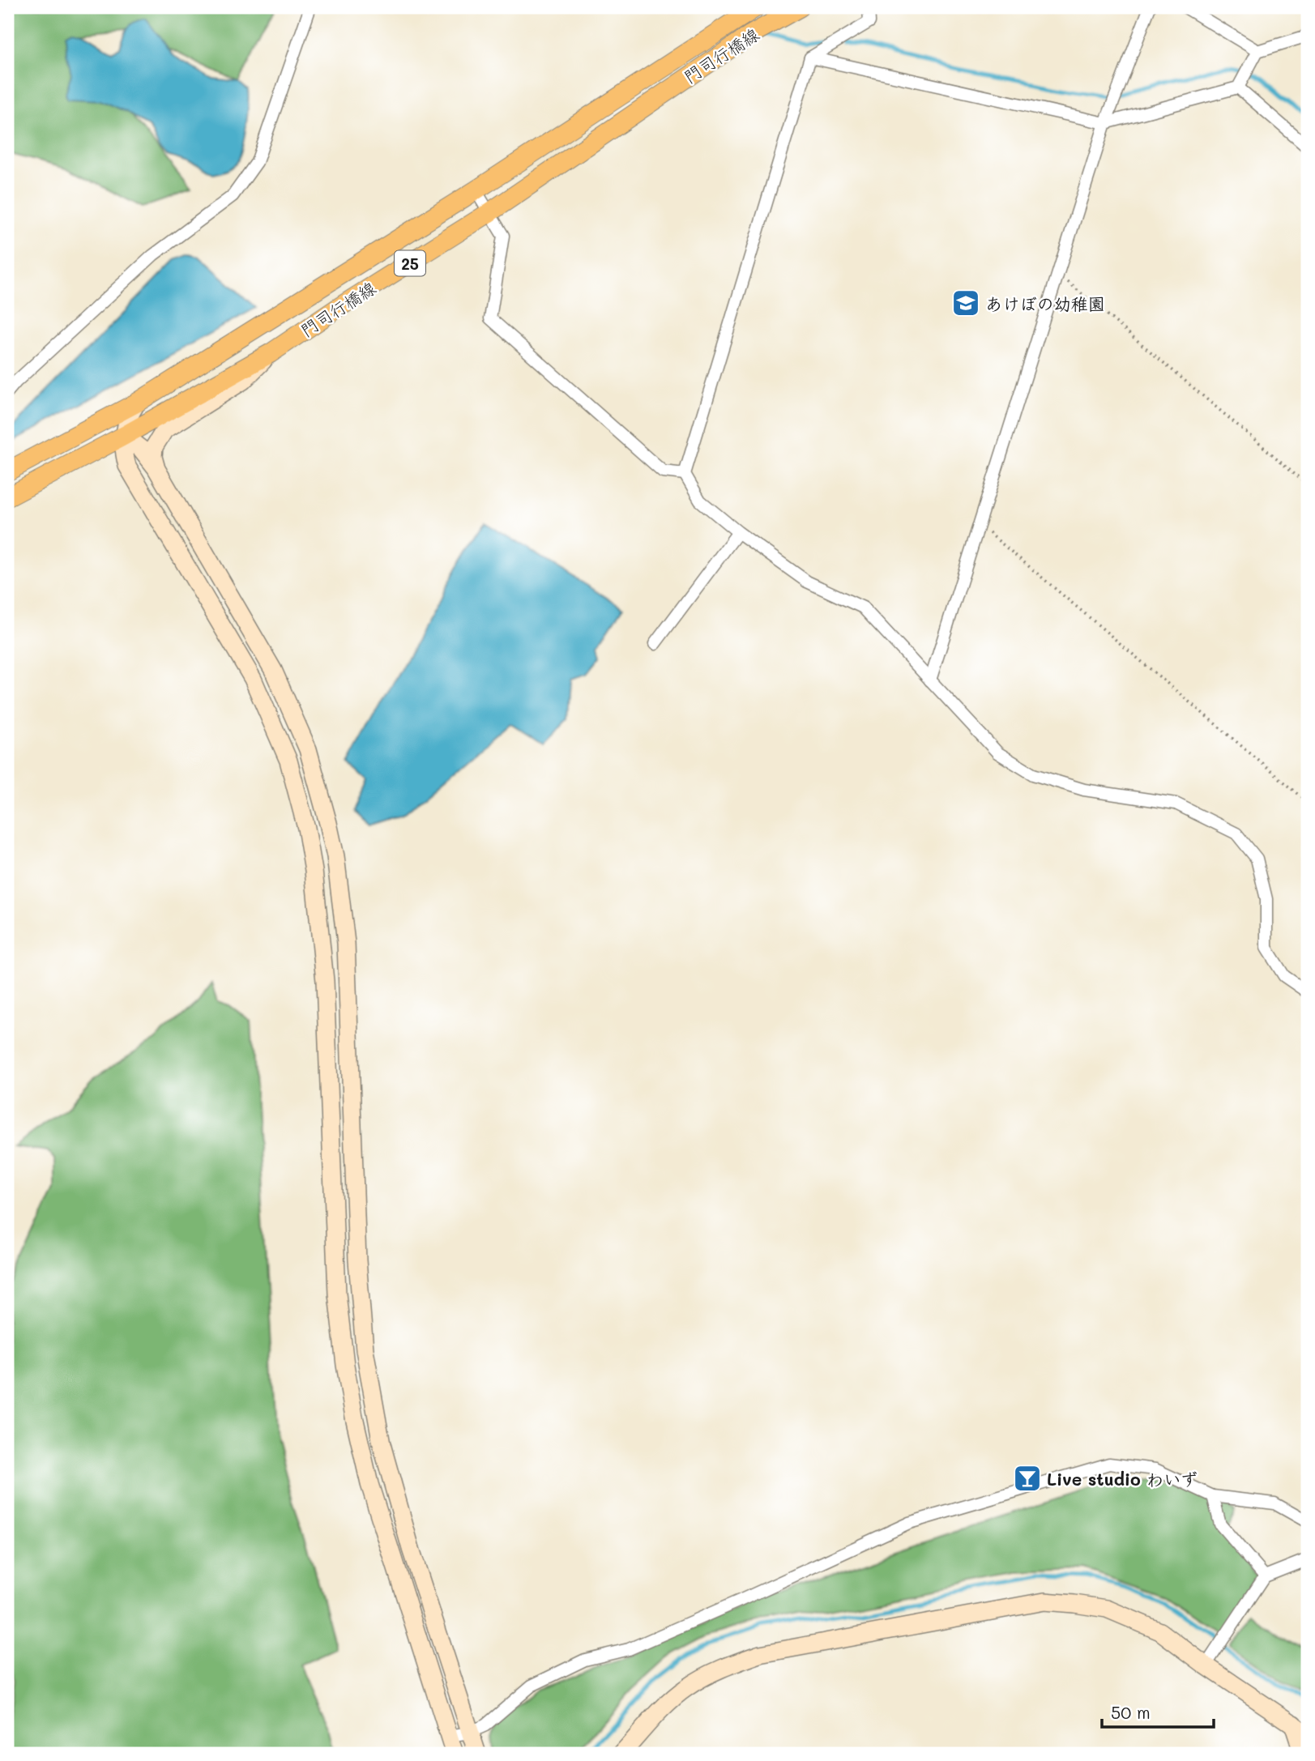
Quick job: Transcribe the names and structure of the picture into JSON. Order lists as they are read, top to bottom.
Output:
{
  "streets": {
    "main road": ["門司行橋線", "25"]
  },
  "places": {
    "school or university": ["あけぼの幼稚園"],
    "bar": ["Live studio わいず"]
  },
  "scale_bar": "50 m"
}
